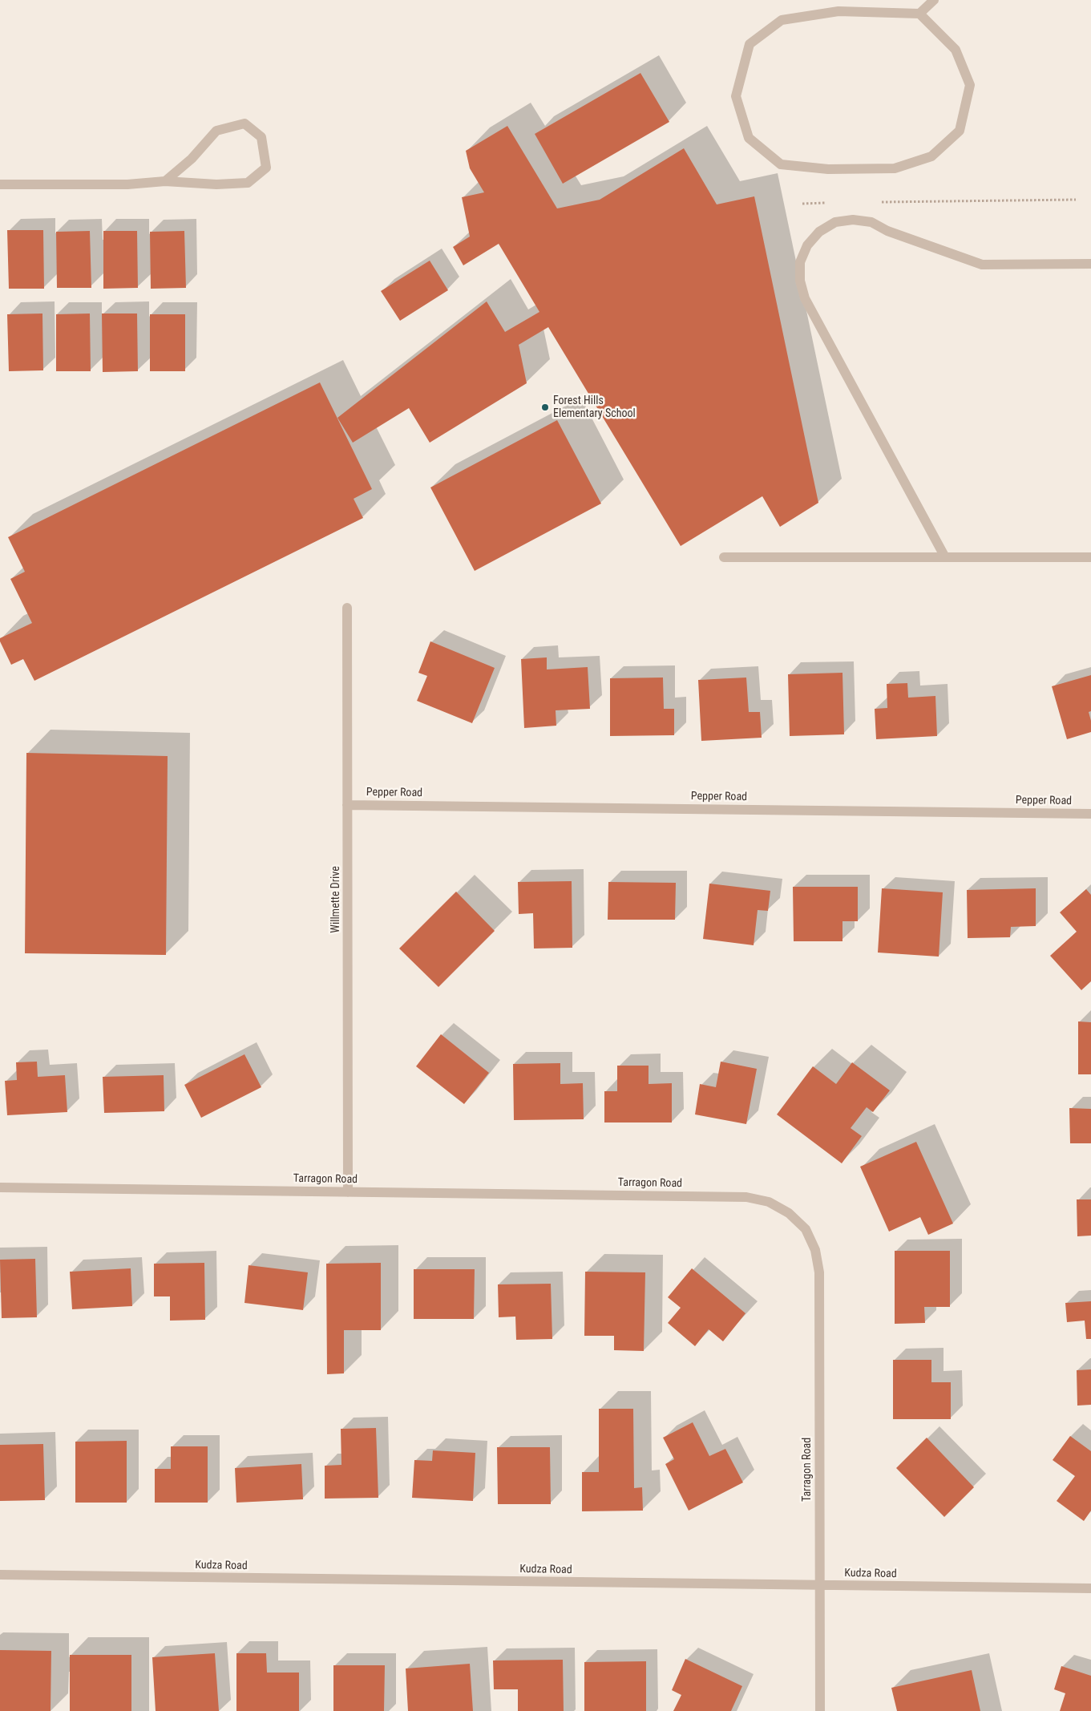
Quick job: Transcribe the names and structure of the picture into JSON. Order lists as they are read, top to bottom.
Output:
{
  "streets": {
    "street": [
      "Pepper Road",
      "Willmette Drive",
      "Tarragon Road",
      "Kudza Road"
    ]
  },
  "crossings": [
    ["Pepper Road", "Willmette Drive"],
    ["Willmette Drive", "Tarragon Road"],
    ["Tarragon Road", "Kudza Road"]
  ],
  "places": ["Forest Hills Elementary School"]
}
